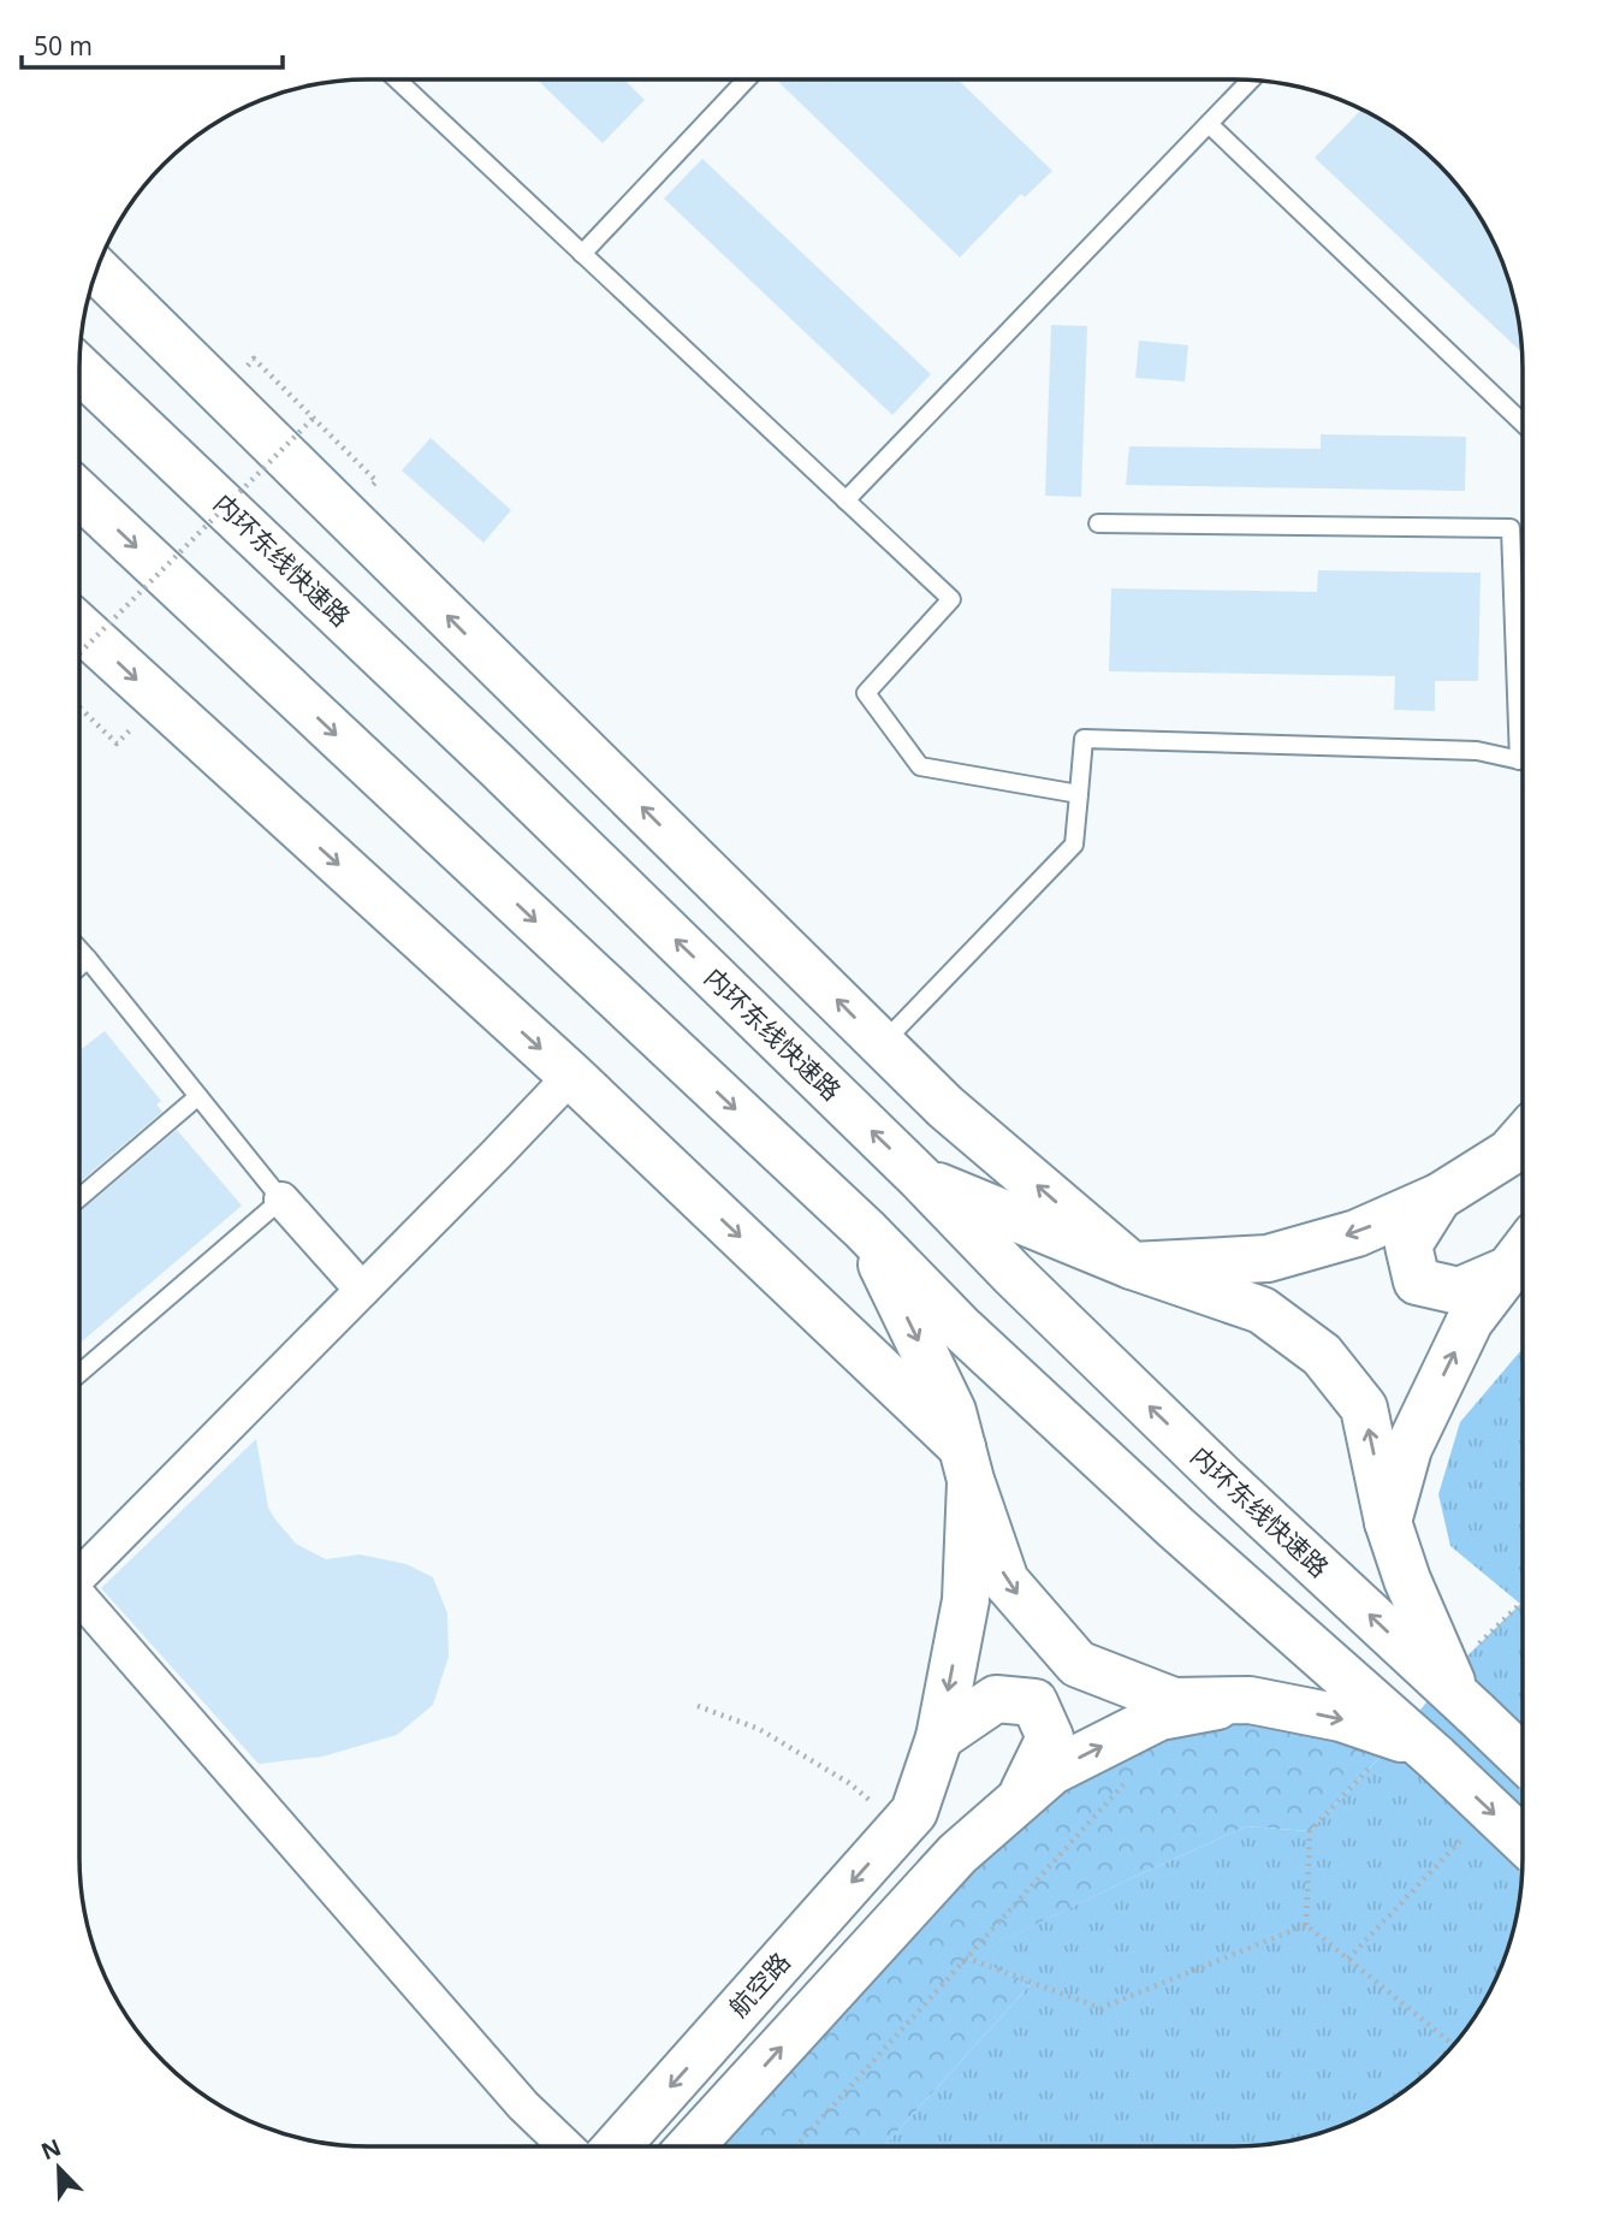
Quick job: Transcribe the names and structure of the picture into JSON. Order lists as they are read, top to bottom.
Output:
{
  "streets": {
    "main road": ["内环东线快速路", "航空路"]
  },
  "scale_bar": "50 m",
  "north": "top left"
}
